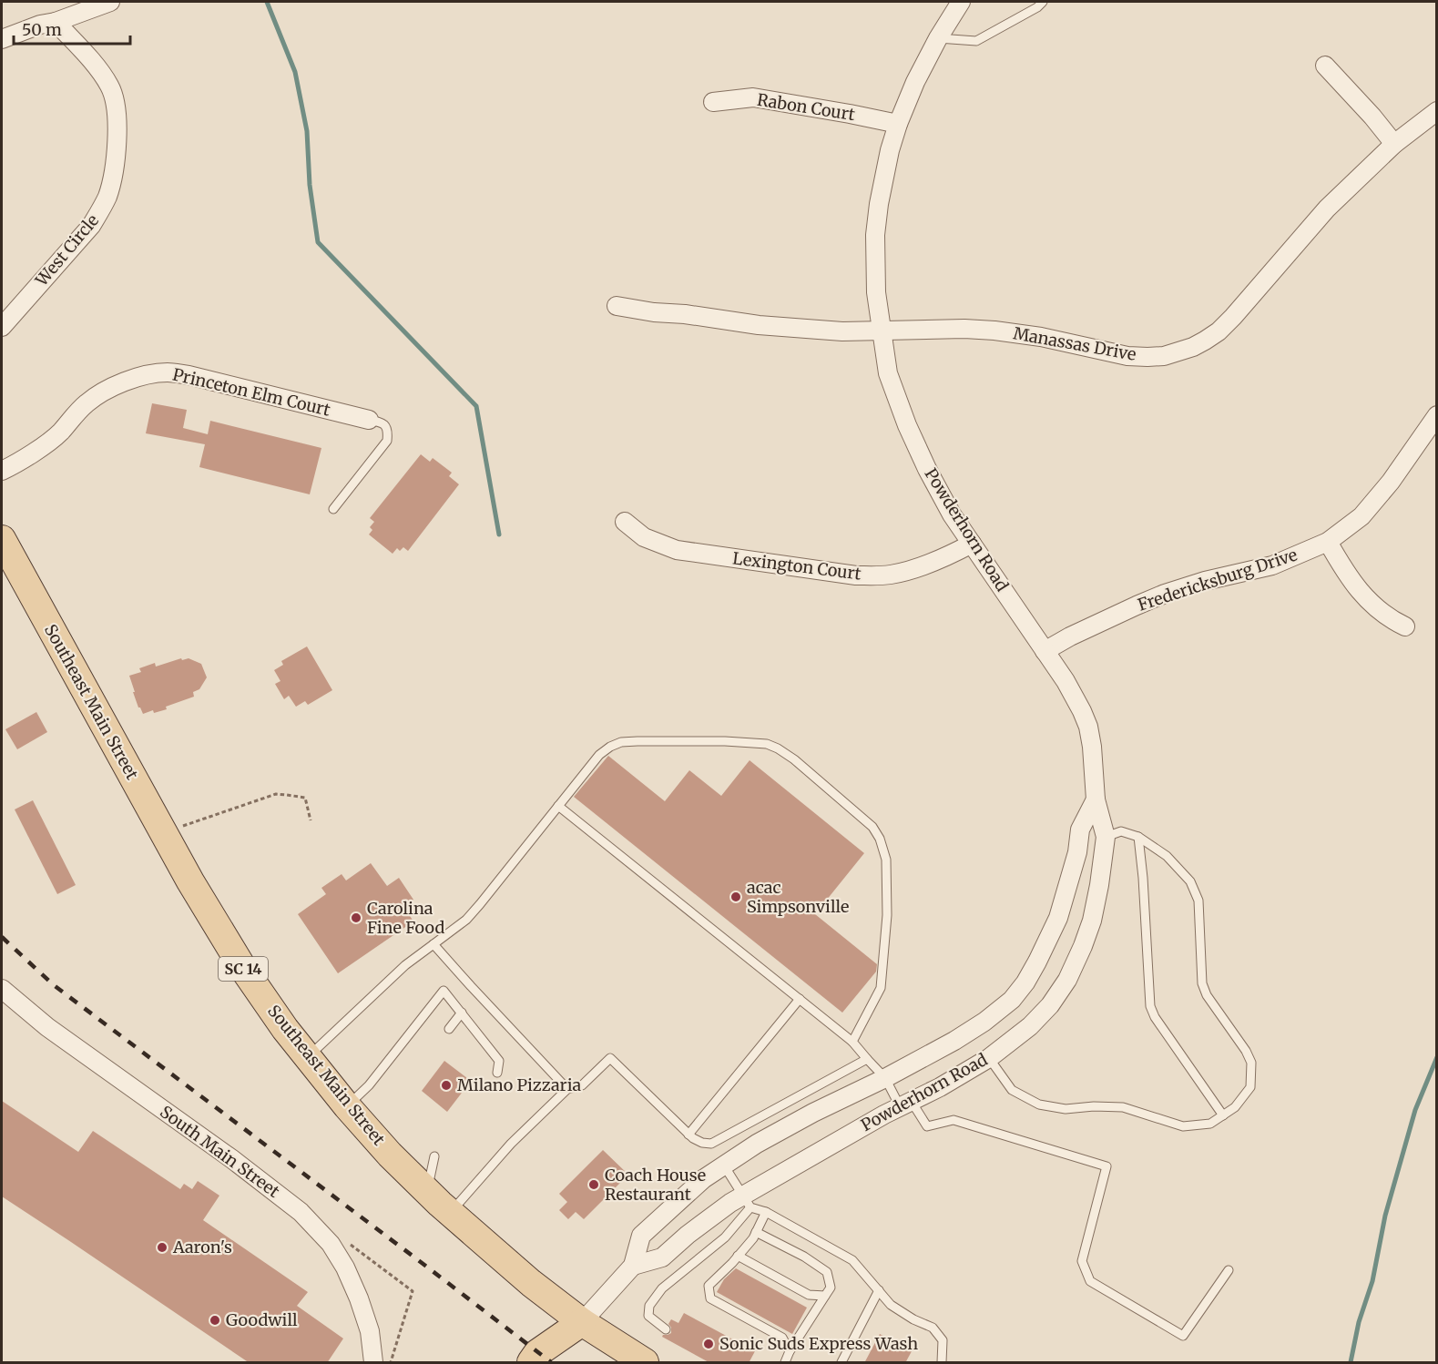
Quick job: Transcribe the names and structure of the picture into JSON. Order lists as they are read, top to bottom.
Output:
{
  "streets": {
    "main road": ["Southeast Main Street", "SC 14"],
    "street": [
      "Rabon Court",
      "West Circle",
      "Manassas Drive",
      "Princeton Elm Court",
      "Powderhorn Road",
      "Lexington Court",
      "Fredericksburg Drive",
      "South Main Street"
    ]
  },
  "crossings": [
    ["Rabon Court", "Powderhorn Road"],
    ["Manassas Drive", "Powderhorn Road"],
    ["Powderhorn Road", "Lexington Court"],
    ["Powderhorn Road", "Fredericksburg Drive"],
    ["Powderhorn Road", "Southeast Main Street"]
  ],
  "places": [
    "acac Simpsonville",
    "Carolina Fine Food",
    "Milano Pizzaria",
    "Coach House Restaurant",
    "Aaron's",
    "Goodwill",
    "Sonic Suds Express Wash"
  ],
  "scale_bar": "50 m"
}
